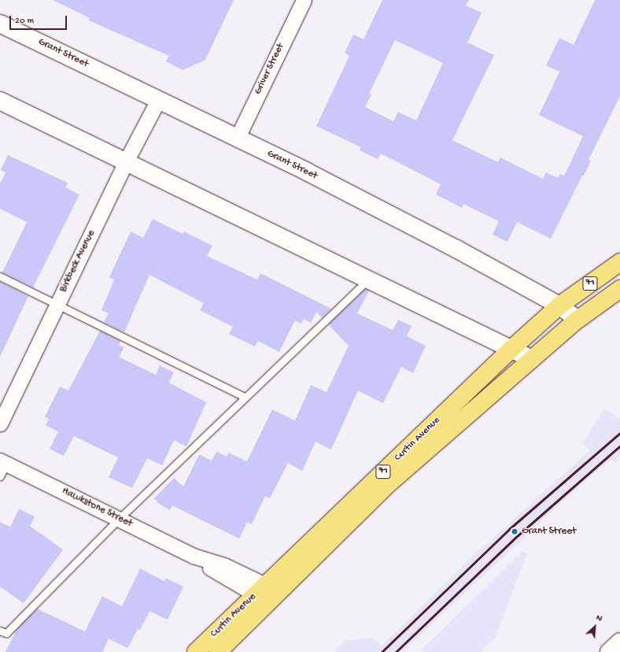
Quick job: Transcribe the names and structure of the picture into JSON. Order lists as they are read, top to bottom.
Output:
{
  "streets": {
    "main road": ["71", "Curtin Avenue"],
    "street": [
      "Grant Street",
      "Griver Street",
      "Birkbeck Avenue",
      "Hawkstone Street"
    ]
  },
  "crossings": [
    ["Grant Street", "Griver Street"],
    ["Grant Street", "Birkbeck Avenue"],
    ["Grant Street", "Curtin Avenue"],
    ["Curtin Avenue", "Hawkstone Street"]
  ],
  "places": ["Grant Street"],
  "scale_bar": "20 m",
  "north": "top right"
}
